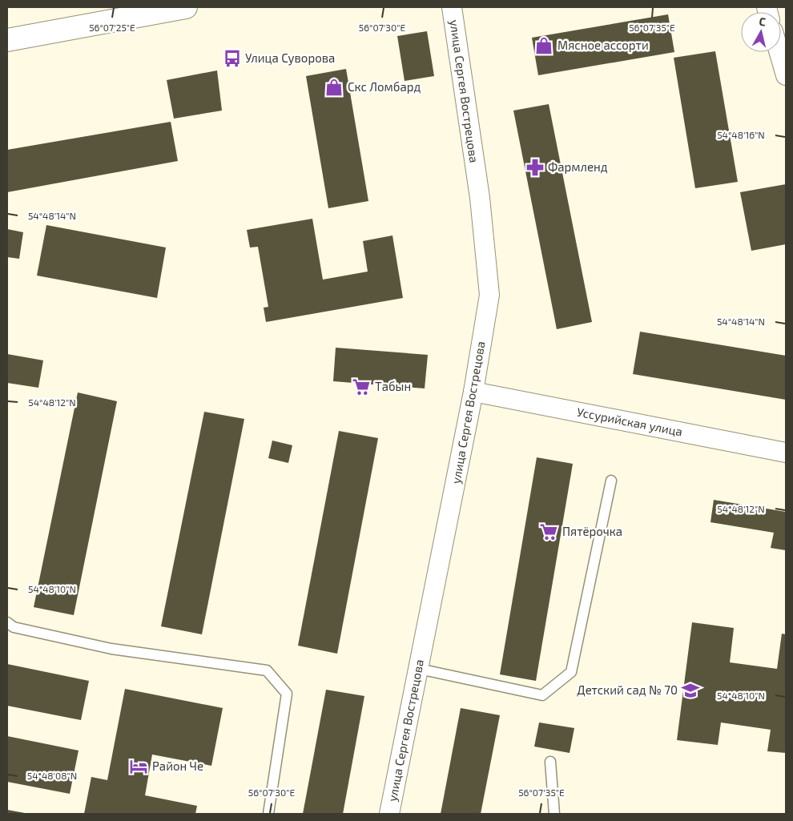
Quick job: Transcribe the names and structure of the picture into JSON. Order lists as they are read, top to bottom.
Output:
{
  "streets": {
    "street": ["улица Сергея Вострецова", "Уссурийская улица"]
  },
  "crossings": [
    ["улица Сергея Вострецова", "Уссурийская улица"]
  ],
  "places": {
    "shop": ["Мясное ассорти", "Скс Ломбард"],
    "bus stop": ["Улица Суворова"],
    "pharmacy": ["Фармленд"],
    "supermarket": ["Табын", "Пятёрочка"],
    "school or university": ["Детский сад № 70"],
    "hotel": ["Район Че"]
  },
  "north": "top",
  "coordinates": [
    "56°07'25\"E",
    "56°07'30\"E",
    "56°07'35\"E",
    "54°48'16\"N",
    "54°48'14\"N",
    "54°48'12\"N",
    "54°48'10\"N",
    "54°48'08\"N"
  ]
}
